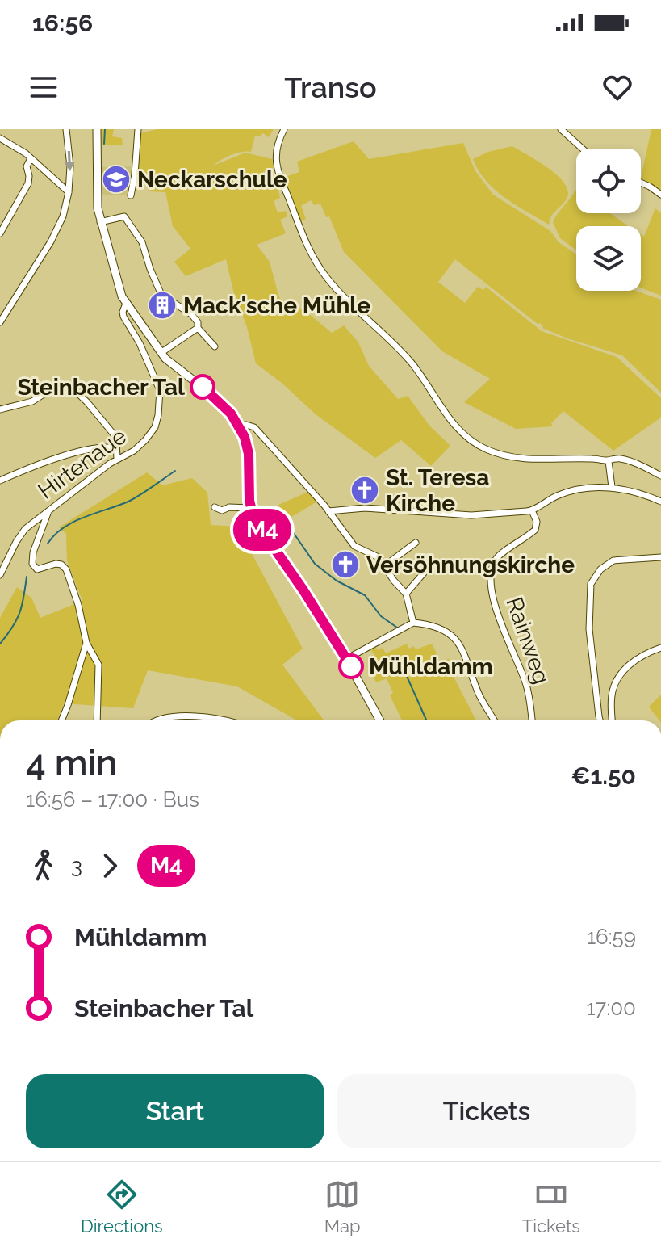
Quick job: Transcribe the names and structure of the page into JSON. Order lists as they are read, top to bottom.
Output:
{
  "streets": {
    "street": ["Hirtenaue", "Rainweg"]
  },
  "places": {
    "school or university": ["Neckarschule"],
    "building": ["Mack'sche Mühle"],
    "other": ["Steinbacher Tal", "Mühldamm"],
    "church": ["St. Teresa Kirche", "Versöhnungskirche"]
  },
  "lines": ["bus line M4"],
  "page": {
    "status": "16:56",
    "header": "Transo",
    "on_map": "M4",
    "heading": ["4 min", "16:56 – 17:00 · Bus", "€1.50"],
    "legs": ["3", "M4"],
    "list": [
      {
        "name": "Mühldamm",
        "value": "16:59"
      },
      {
        "name": "Steinbacher Tal",
        "value": "17:00"
      }
    ],
    "buttons": ["Start", "Tickets"],
    "tabs": ["Directions", "Map", "Tickets"]
  }
}
